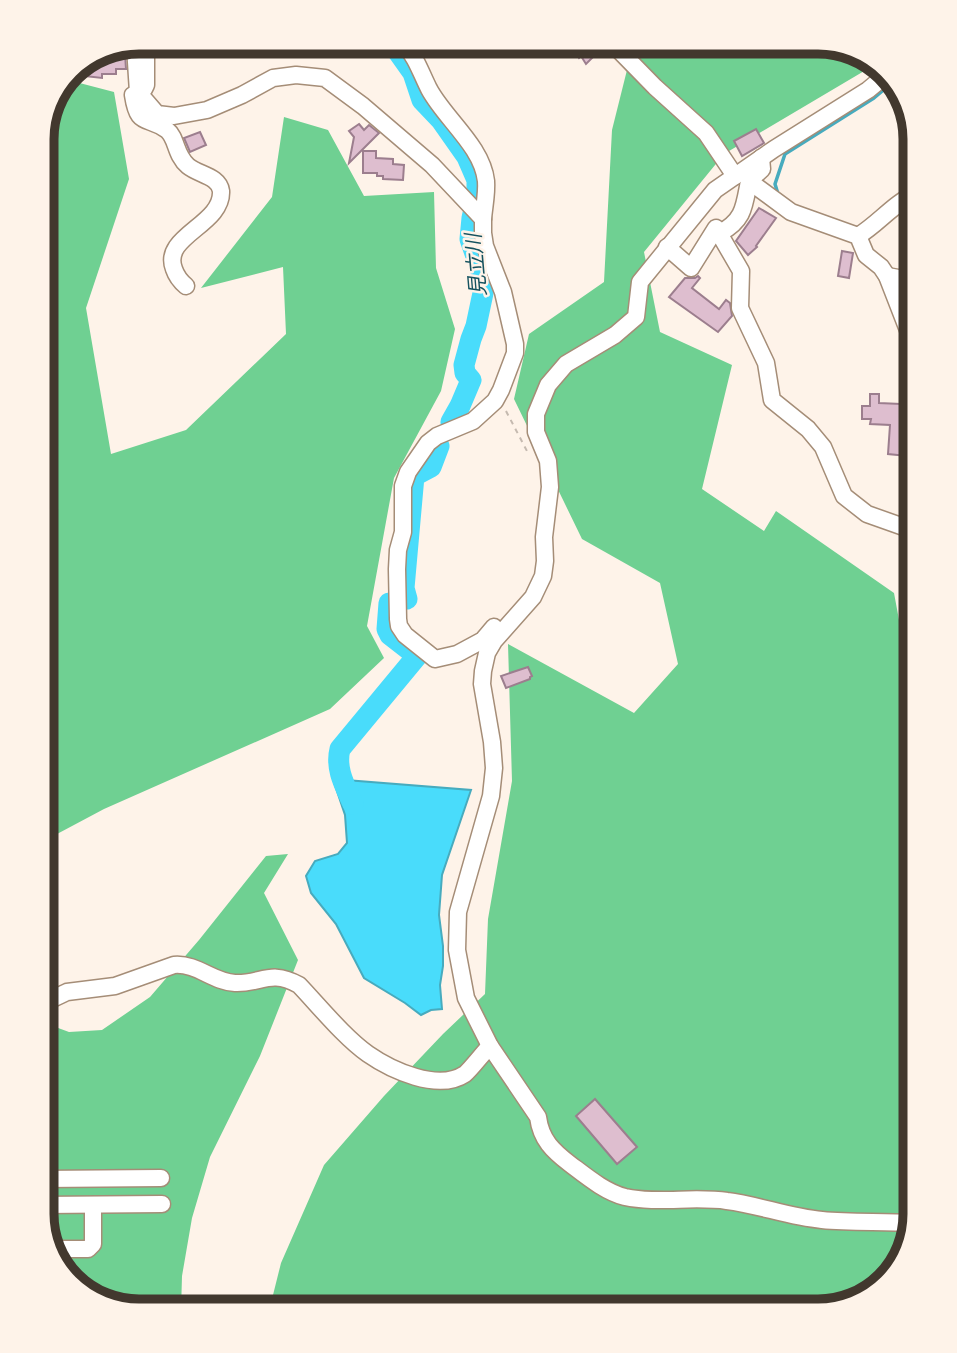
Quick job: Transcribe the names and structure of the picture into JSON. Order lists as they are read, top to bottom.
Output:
{
  "water": ["見立川"]
}
